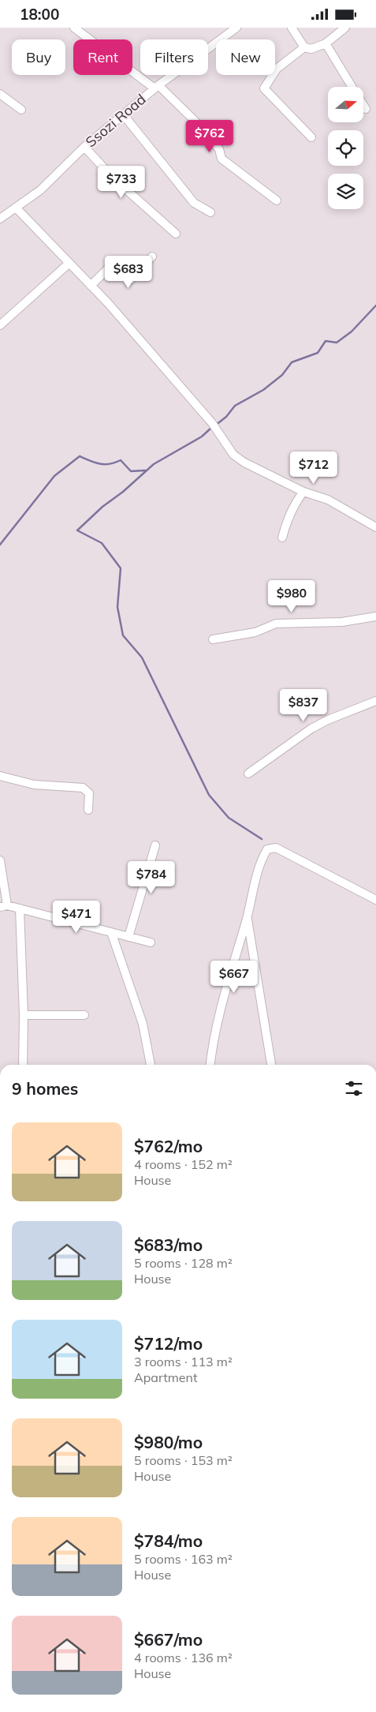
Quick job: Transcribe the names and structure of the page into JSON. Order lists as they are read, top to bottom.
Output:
{
  "streets": {
    "street": ["Ssozi Road"]
  },
  "north": "right",
  "page": {
    "status": "18:00",
    "chip": [
      "Buy",
      "Rent",
      "Filters",
      "New"
    ],
    "price": [
      "$762",
      "$733",
      "$683",
      "$712",
      "$980",
      "$837",
      "$784",
      "$471",
      "$667"
    ],
    "heading": "9 homes",
    "list": [
      {
        "name": "$762/mo",
        "note": "4 rooms · 152 m² · House"
      },
      {
        "name": "$683/mo",
        "note": "5 rooms · 128 m² · House"
      },
      {
        "name": "$712/mo",
        "note": "3 rooms · 113 m² · Apartment"
      },
      {
        "name": "$980/mo",
        "note": "5 rooms · 153 m² · House"
      },
      {
        "name": "$784/mo",
        "note": "5 rooms · 163 m² · House"
      },
      {
        "name": "$667/mo",
        "note": "4 rooms · 136 m² · House"
      }
    ]
  }
}
